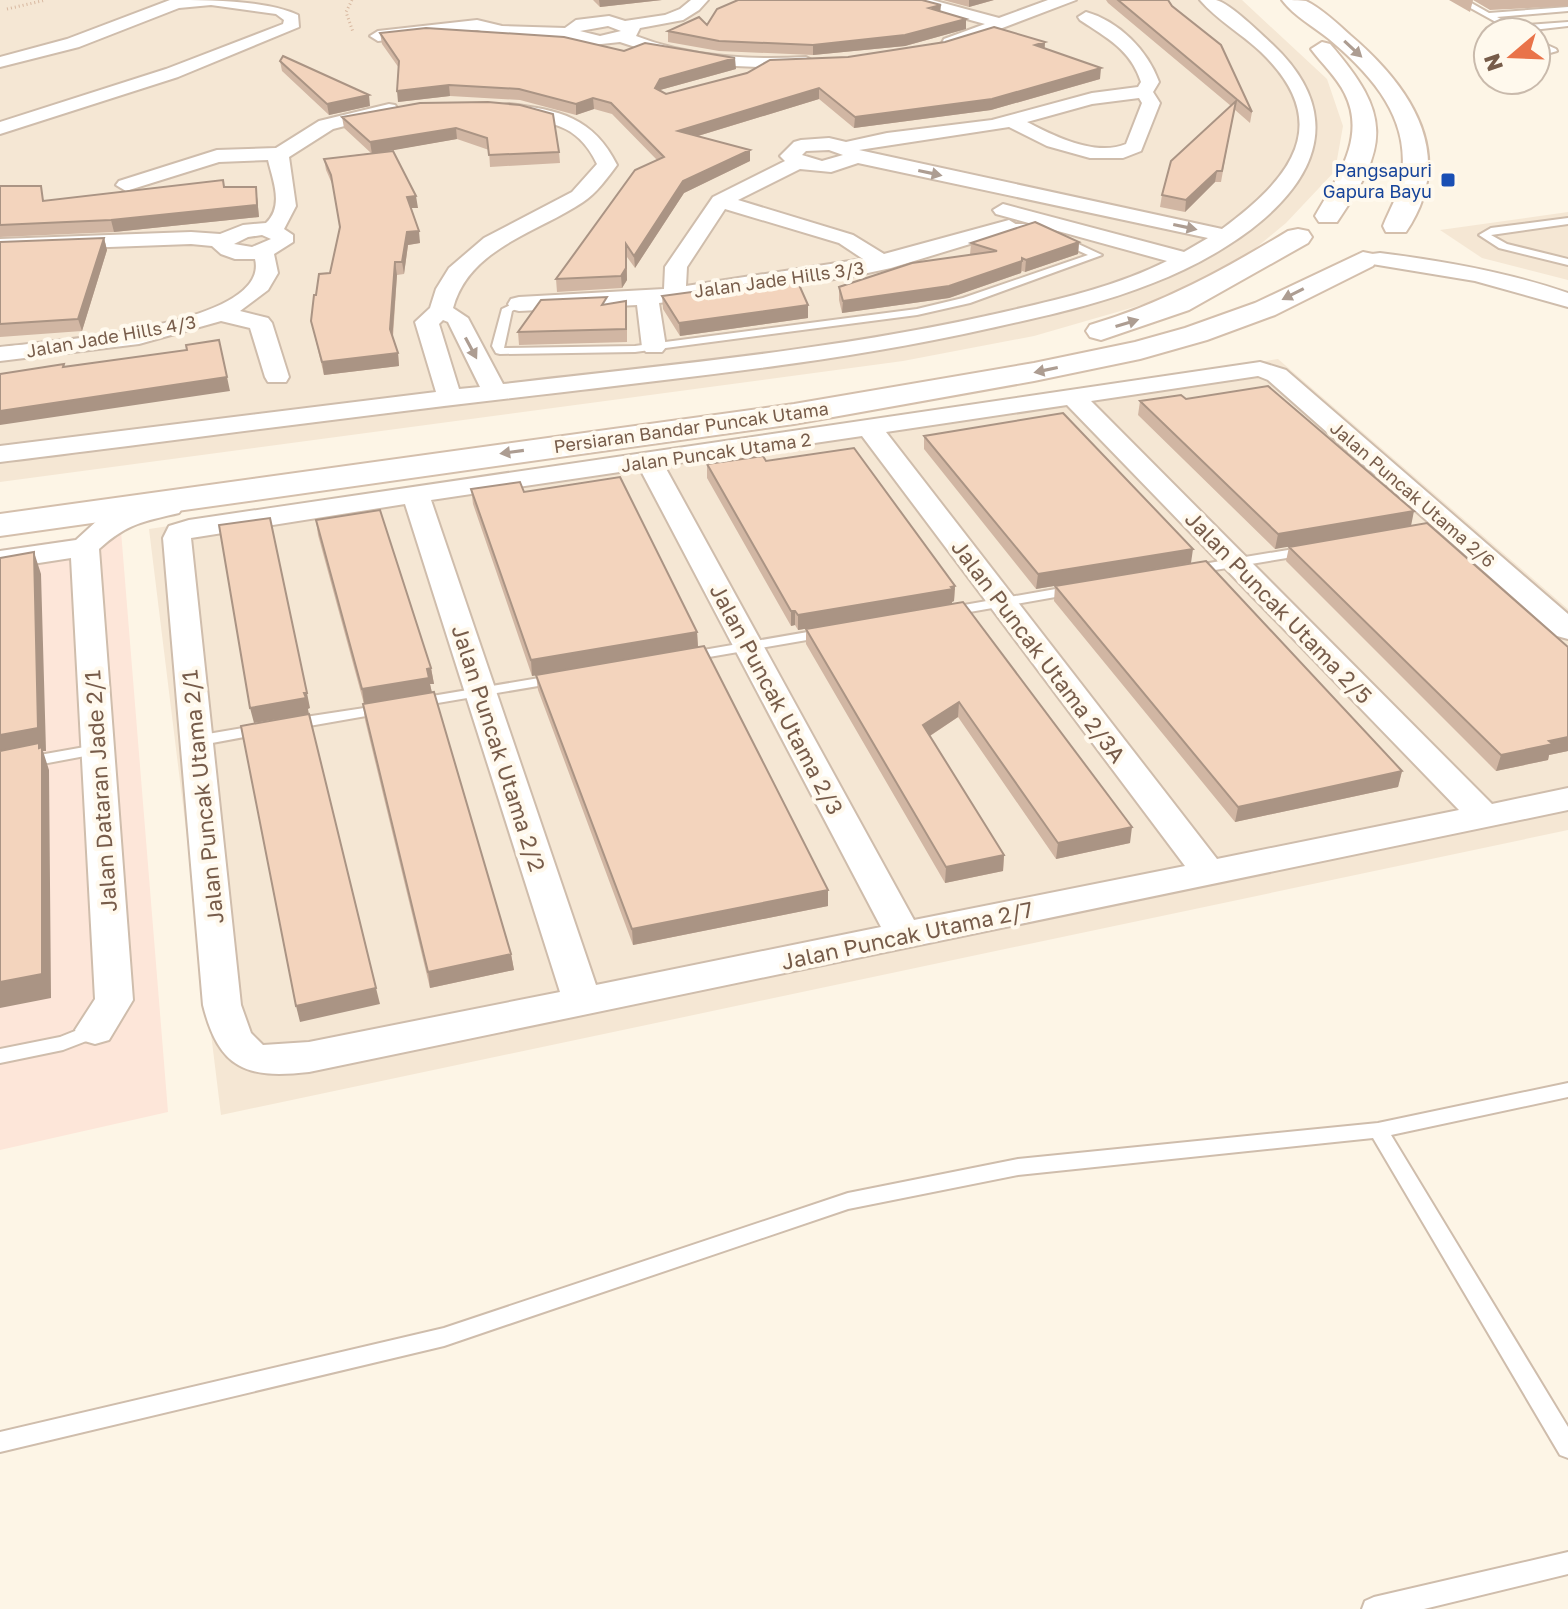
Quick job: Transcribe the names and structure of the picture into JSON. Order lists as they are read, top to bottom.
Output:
{
  "streets": {
    "street": [
      "Jalan Jade Hills 3/3",
      "Jalan Jade Hills 4/3",
      "Persiaran Bandar Puncak Utama",
      "Jalan Puncak Utama 2",
      "Jalan Puncak Utama 2/6",
      "Jalan Puncak Utama 2/5",
      "Jalan Puncak Utama 2/3A",
      "Jalan Puncak Utama 2/3",
      "Jalan Puncak Utama 2/2",
      "Jalan Dataran Jade 2/1",
      "Jalan Puncak Utama 2/1",
      "Jalan Puncak Utama 2/7"
    ]
  },
  "crossings": [
    ["Jalan Puncak Utama 2", "Jalan Puncak Utama 2/6"],
    ["Jalan Puncak Utama 2", "Jalan Puncak Utama 2/5"],
    ["Jalan Puncak Utama 2", "Jalan Puncak Utama 2/3A"],
    ["Jalan Puncak Utama 2", "Jalan Puncak Utama 2/3"],
    ["Jalan Puncak Utama 2", "Jalan Puncak Utama 2/2"],
    ["Jalan Puncak Utama 2", "Jalan Puncak Utama 2/1"],
    ["Jalan Puncak Utama 2/5", "Jalan Puncak Utama 2/7"],
    ["Jalan Puncak Utama 2/3A", "Jalan Puncak Utama 2/7"],
    ["Jalan Puncak Utama 2/3", "Jalan Puncak Utama 2/7"],
    ["Jalan Puncak Utama 2/2", "Jalan Puncak Utama 2/7"],
    ["Jalan Puncak Utama 2/1", "Jalan Puncak Utama 2/7"]
  ],
  "places": {
    "transit": ["Pangsapuri Gapura Bayu"]
  },
  "north": "left"
}
